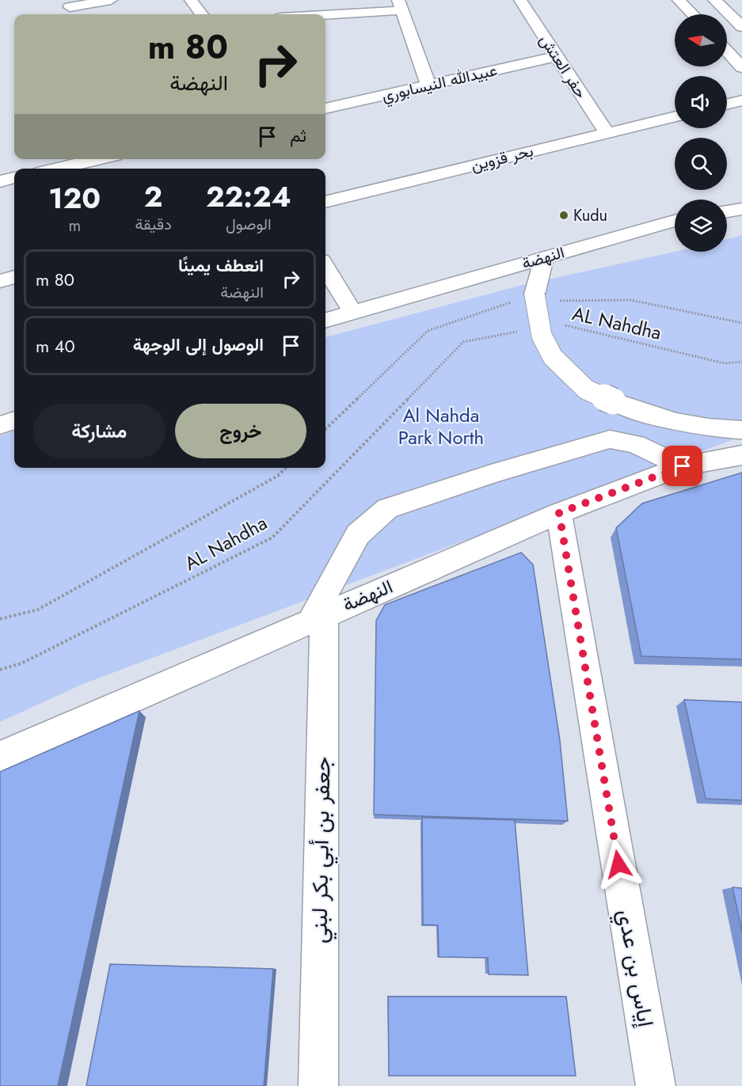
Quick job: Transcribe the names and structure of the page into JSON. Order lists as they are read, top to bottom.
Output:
{
  "streets": {
    "street": [
      "حفر العتش",
      "عبيدالله النيسابوري",
      "بحر قزوين",
      "النهضة",
      "جعفر بن أبي بكر لبني",
      "إياس بن عدي"
    ],
    "path": ["AL Nahdha"]
  },
  "crossings": [
    ["حفر العتش", "عبيدالله النيسابوري"],
    ["حفر العتش", "بحر قزوين"],
    ["النهضة", "جعفر بن أبي بكر لبني"],
    ["النهضة", "إياس بن عدي"]
  ],
  "parks": ["Al Nahda Park North"],
  "places": ["Kudu"],
  "north": "left",
  "page": {
    "turn": ["80 m", "النهضة"],
    "then": "ثم",
    "eta": [
      "22:24",
      "الوصول",
      "2",
      "دقيقة",
      "120",
      "m"
    ],
    "list": [
      {
        "name": "انعطف يمينًا",
        "note": "النهضة",
        "value": "80 m"
      },
      {
        "name": "الوصول إلى الوجهة",
        "value": "40 m"
      }
    ],
    "buttons": ["خروج", "مشاركة"]
  }
}
